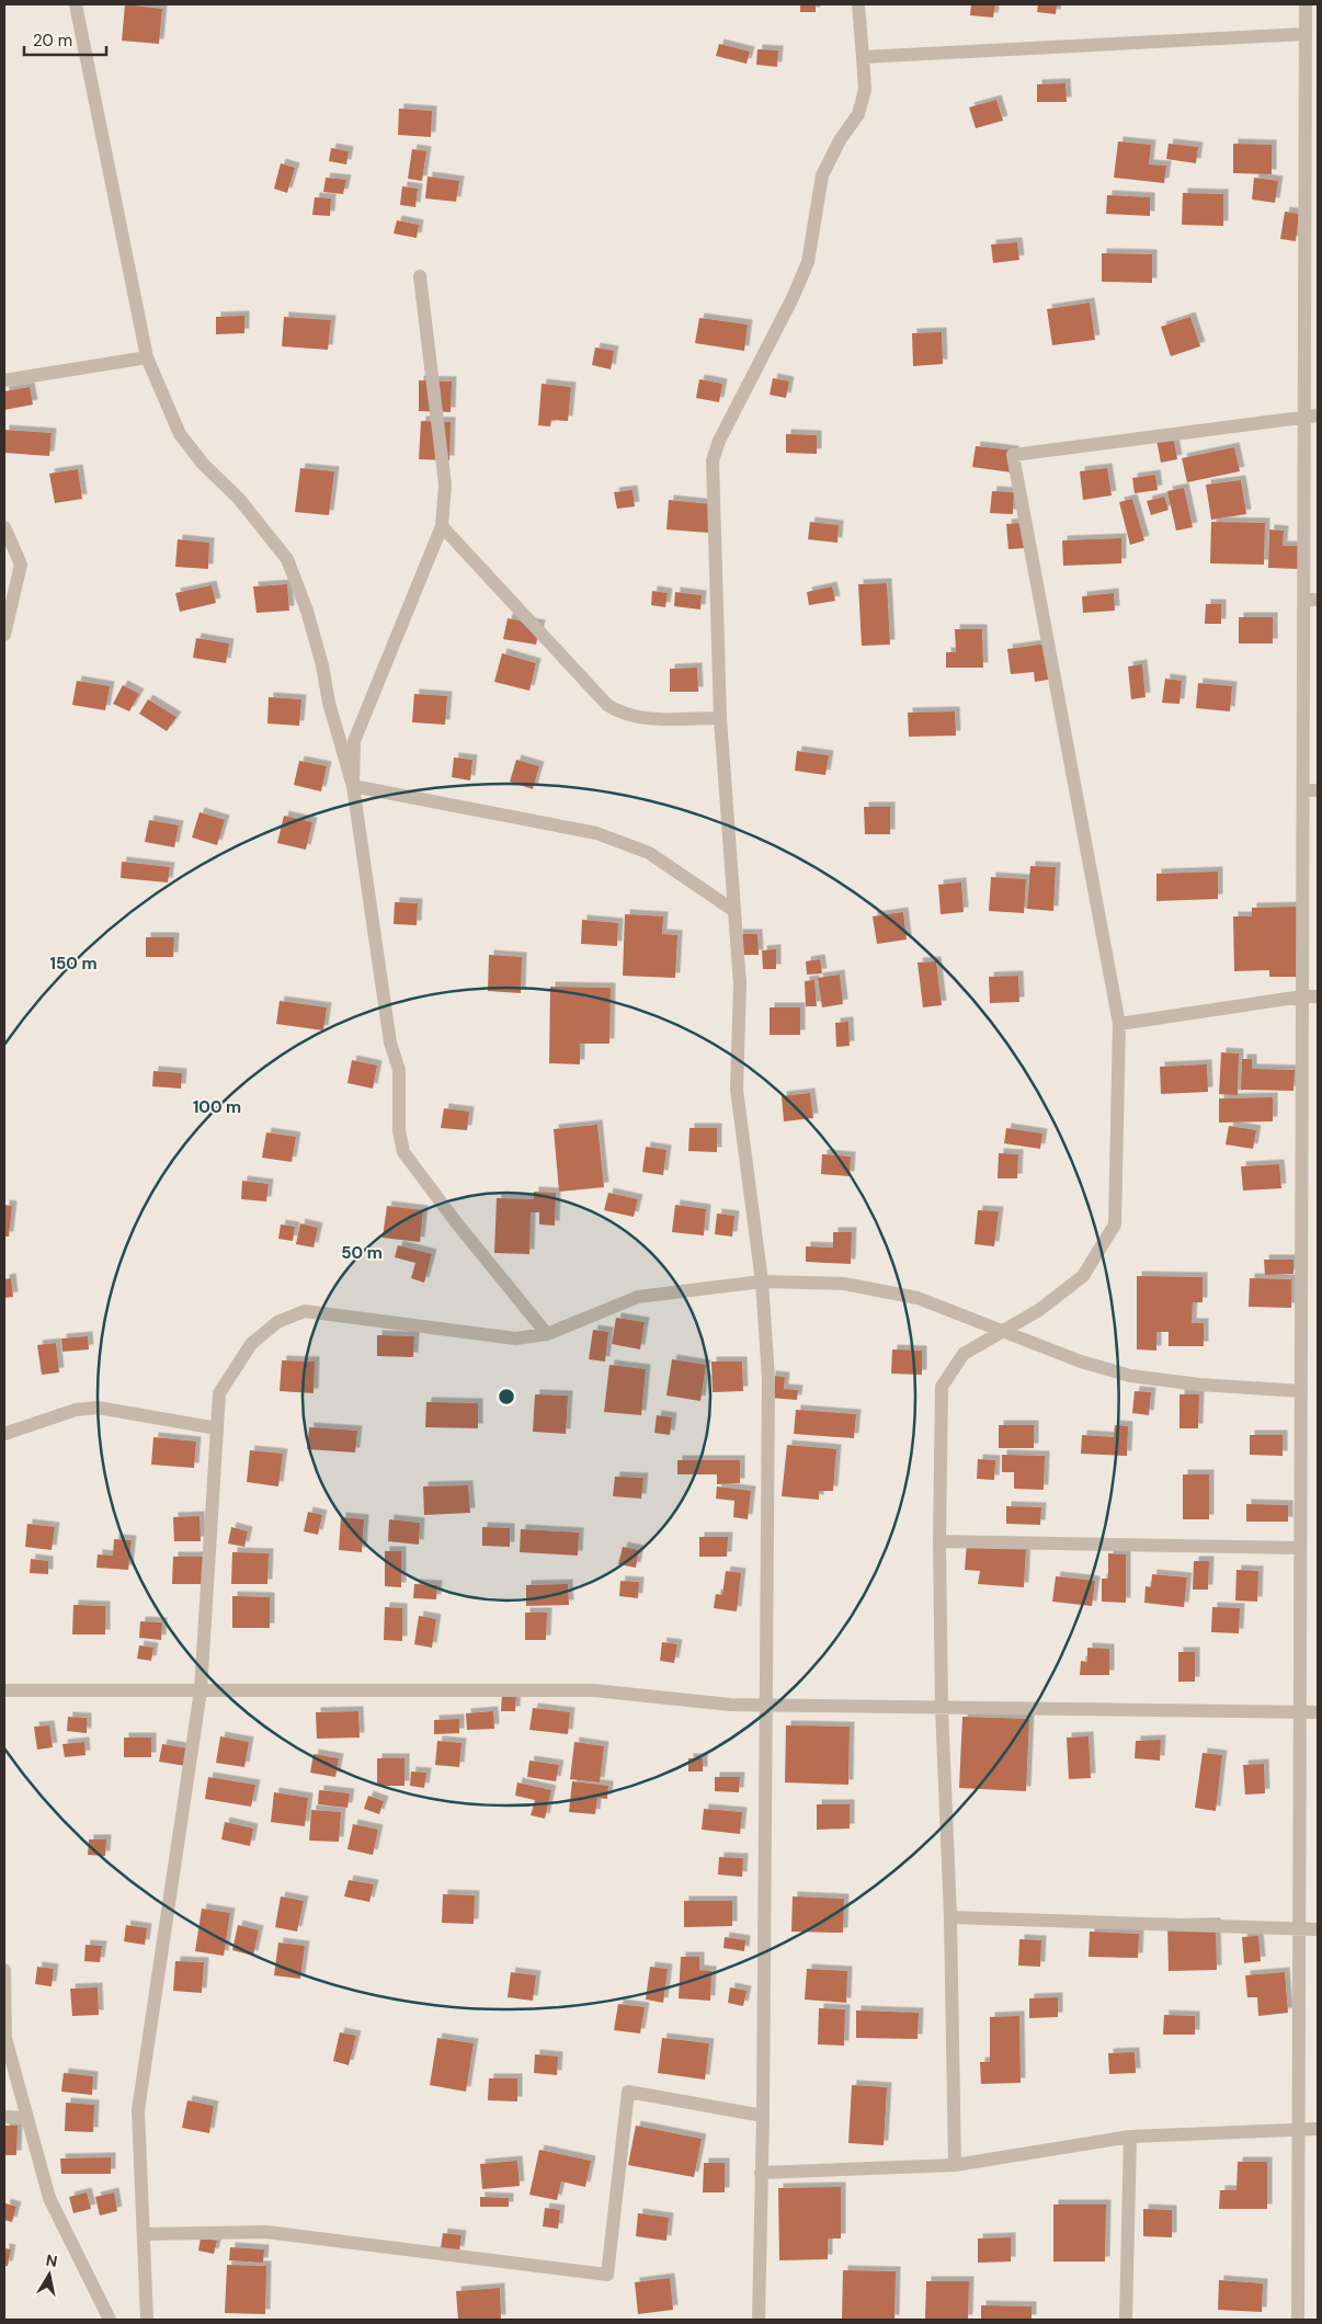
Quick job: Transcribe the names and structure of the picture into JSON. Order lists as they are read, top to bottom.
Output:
{
  "scale_bar": "20 m",
  "north": "top",
  "rings": ["150 m", "100 m", "50 m"]
}
